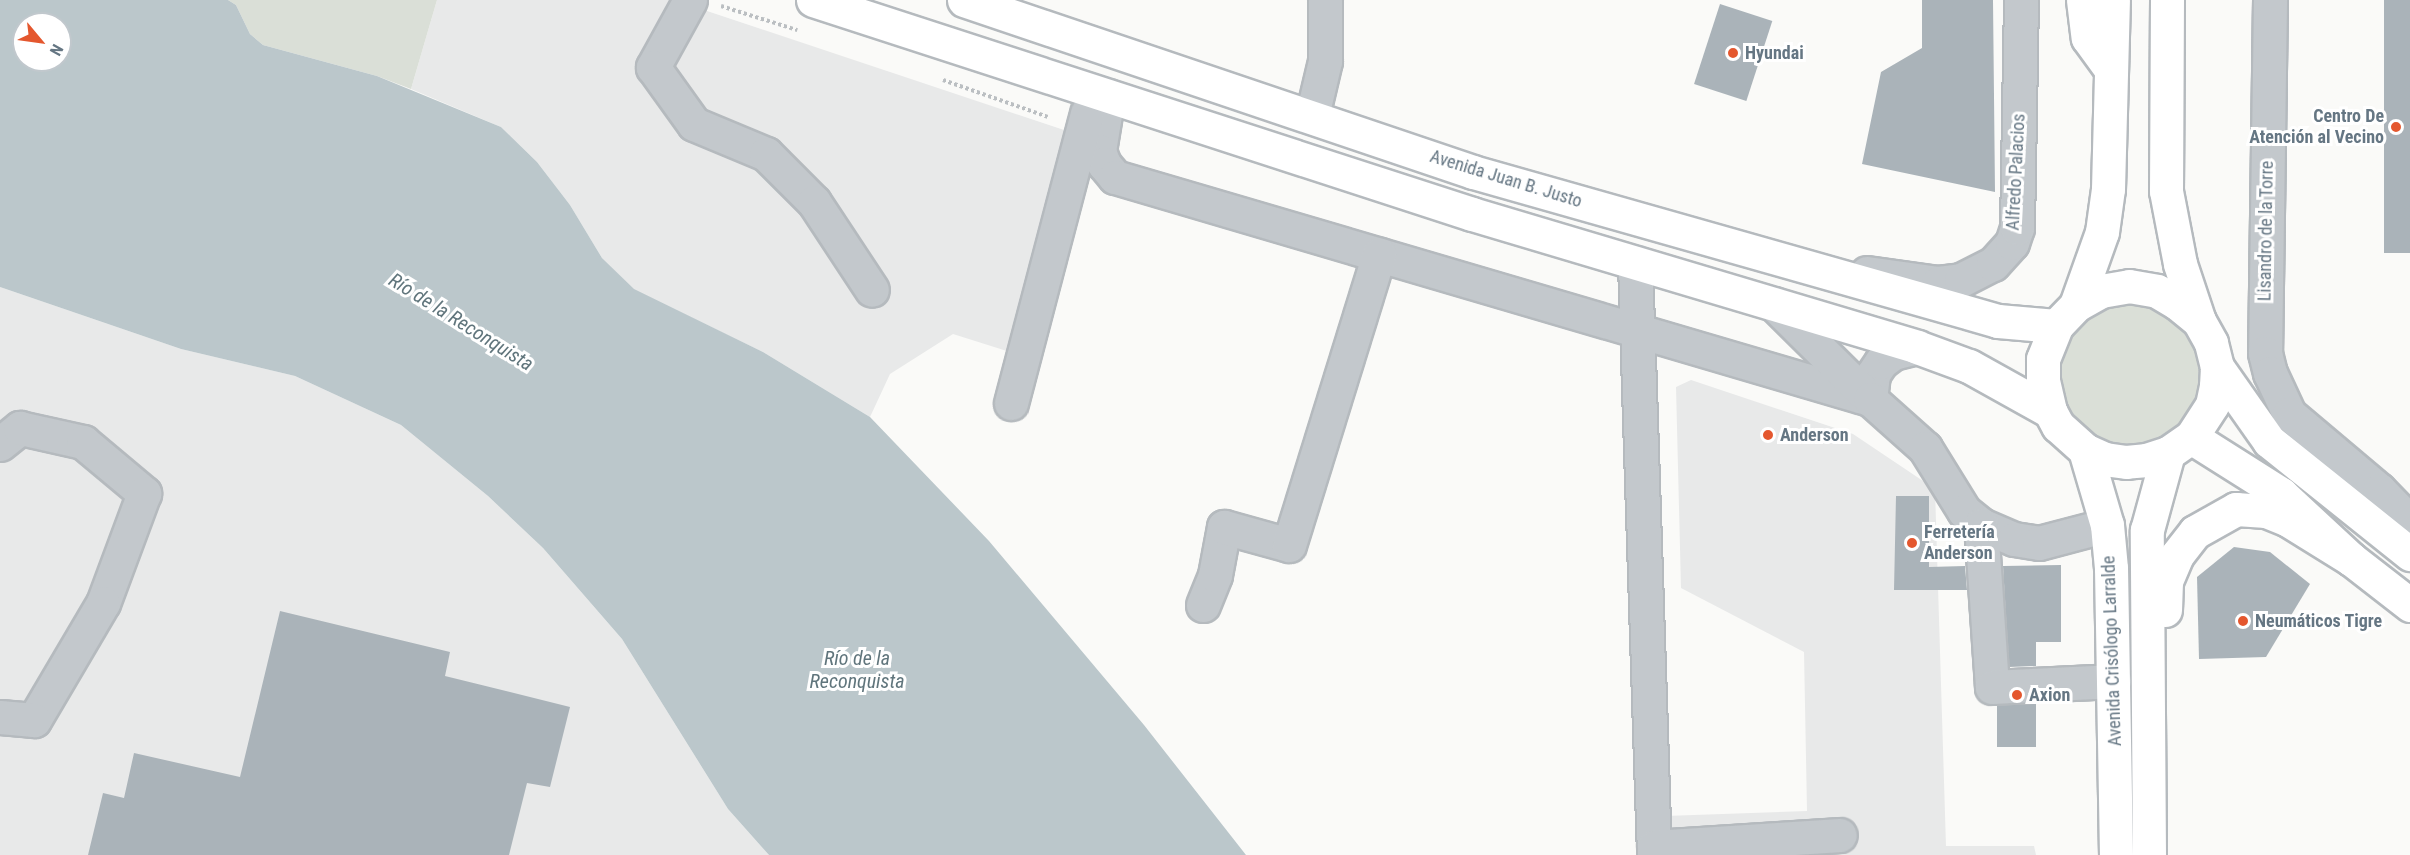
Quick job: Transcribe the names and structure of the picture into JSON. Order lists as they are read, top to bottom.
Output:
{
  "streets": {
    "main road": ["Avenida Juan B. Justo", "Avenida Crisólogo Larralde"],
    "street": ["Alfredo Palacios", "Lisandro de la Torre"]
  },
  "crossings": [
    ["Alfredo Palacios", "Avenida Juan B. Justo"],
    ["Avenida Juan B. Justo", "Avenida Crisólogo Larralde"]
  ],
  "water": ["Río de la Reconquista"],
  "places": [
    "Hyundai",
    "Centro De Atención al Vecino",
    "Anderson",
    "Ferretería Anderson",
    "Neumáticos Tigre",
    "Axion"
  ],
  "north": "bottom right"
}
